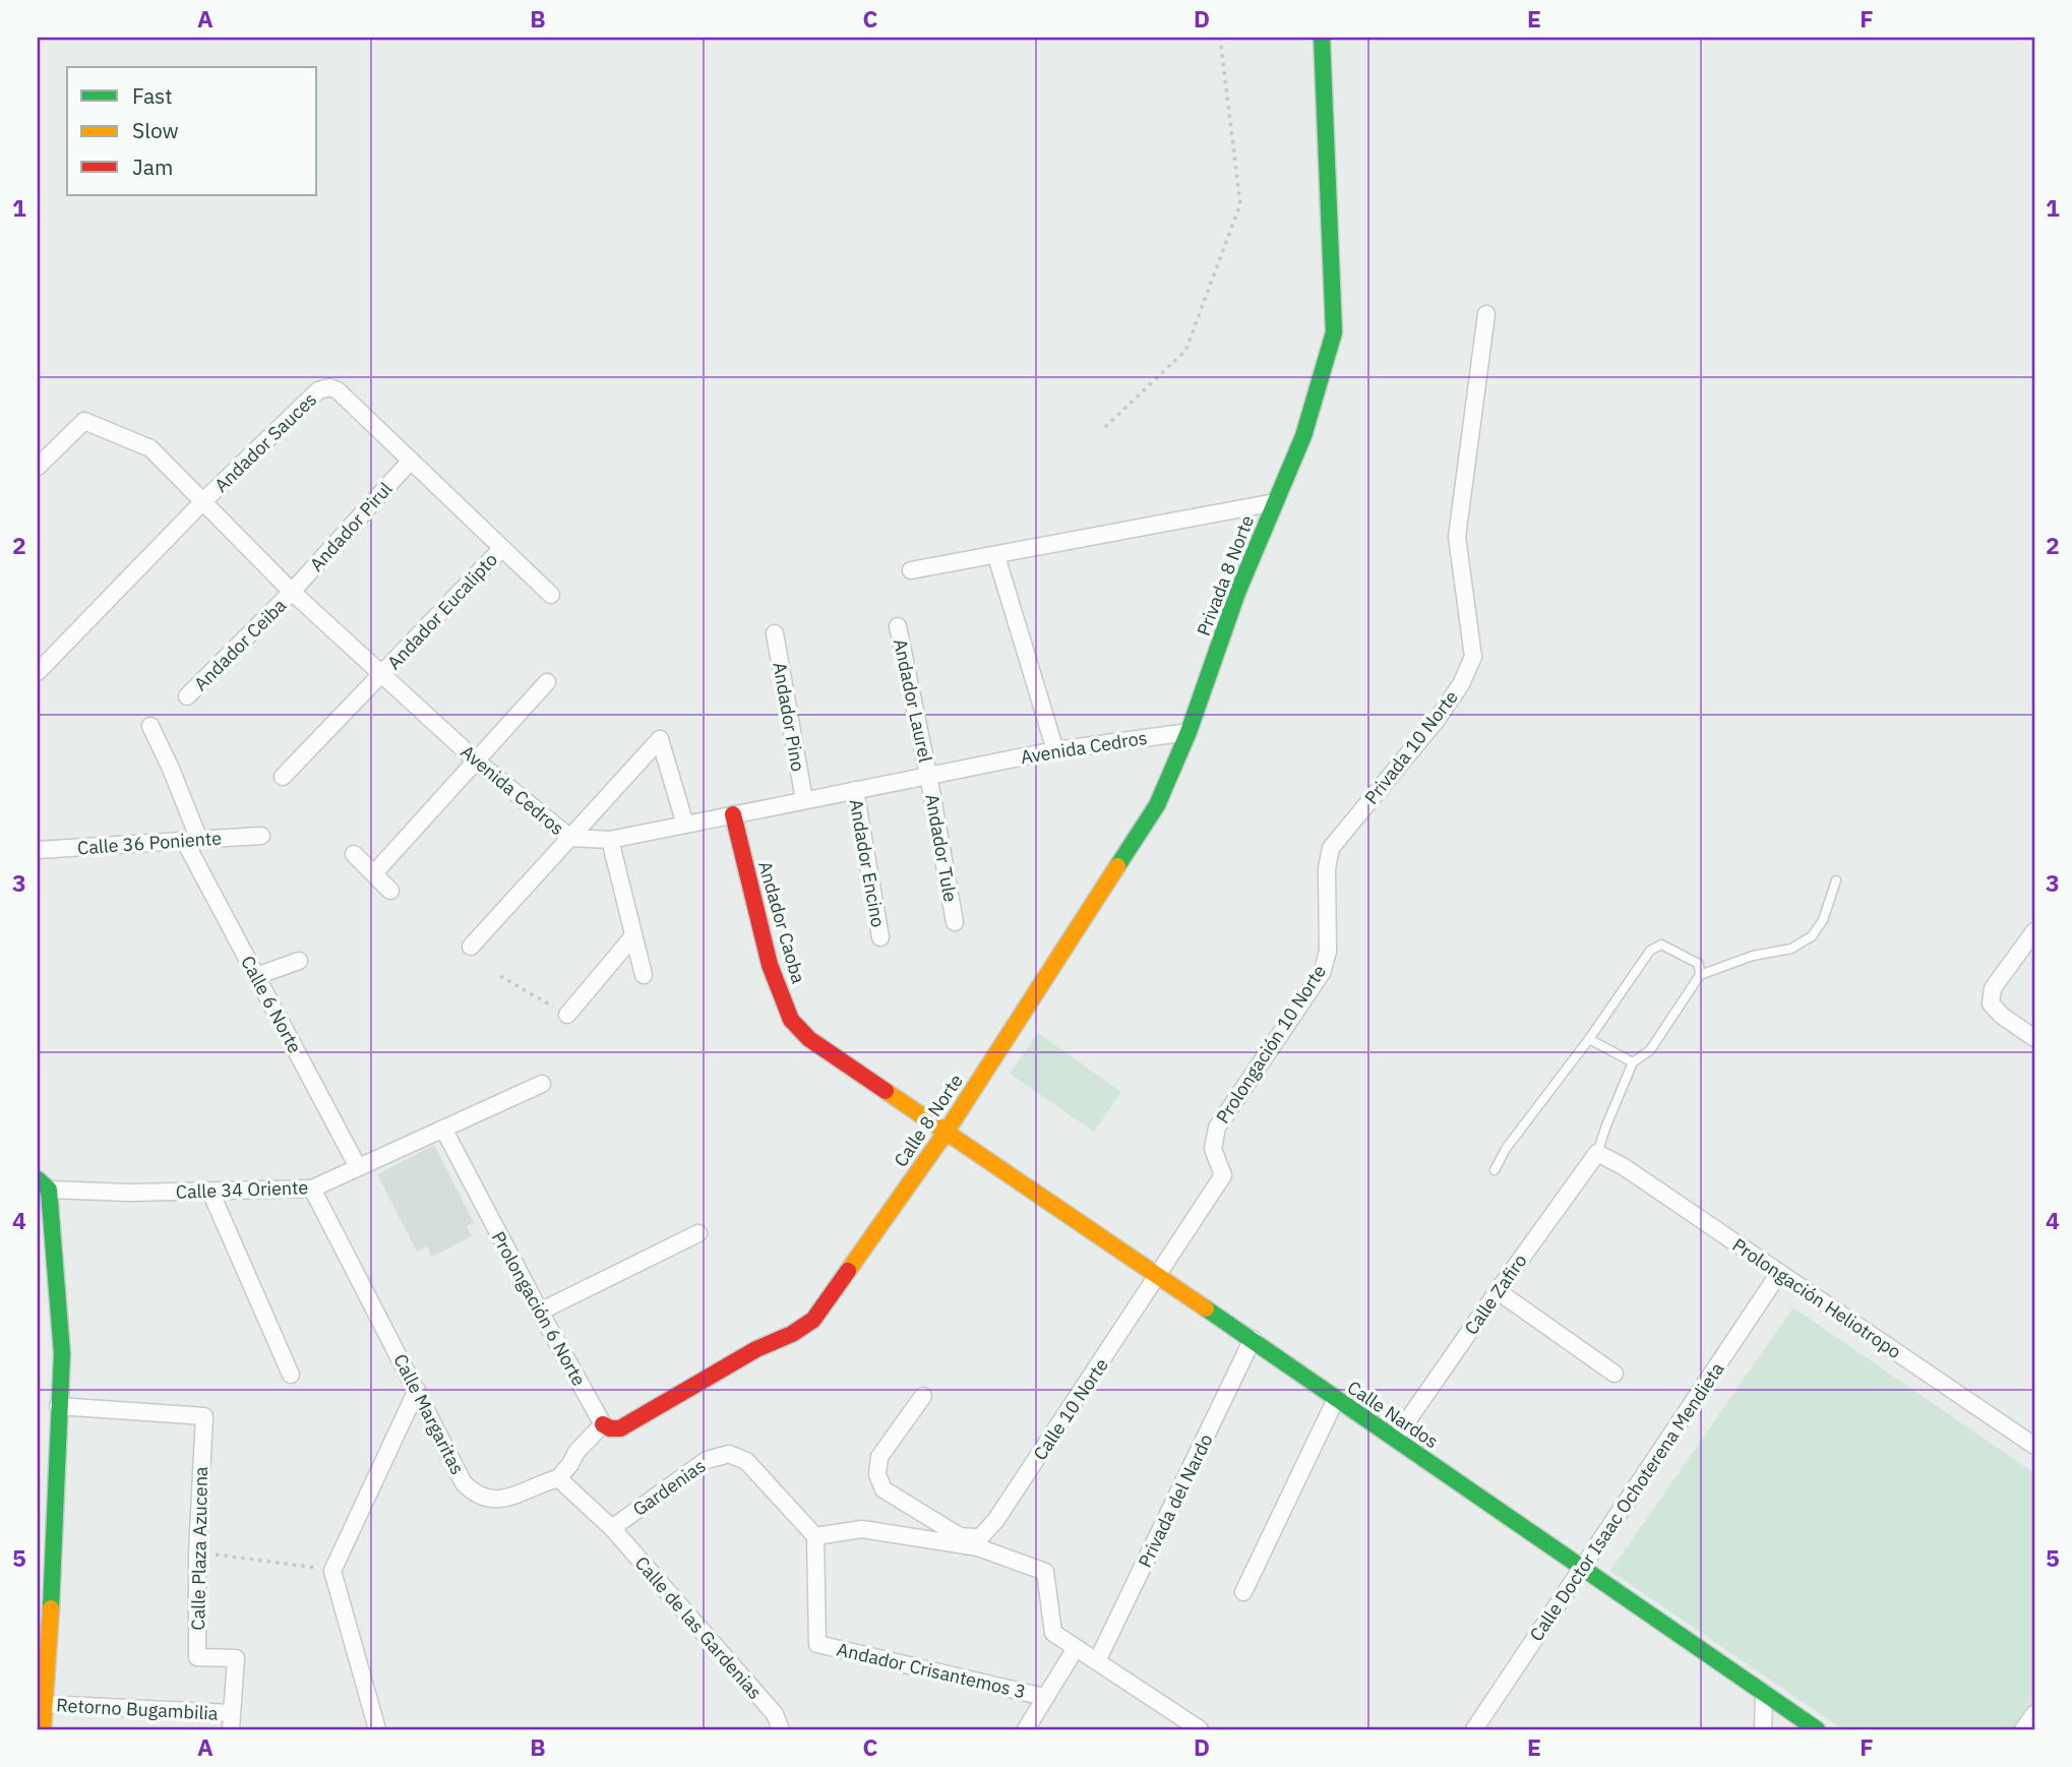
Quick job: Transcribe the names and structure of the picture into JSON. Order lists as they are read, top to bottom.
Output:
{
  "streets": {
    "street": [
      "Andador Sauces",
      "Andador Pirul",
      "Privada 8 Norte",
      "Andador Eucalipto",
      "Andador Ceiba",
      "Andador Laurel",
      "Andador Pino",
      "Avenida Cedros",
      "Privada 10 Norte",
      "Calle 36 Poniente",
      "Andador Tule",
      "Andador Encino",
      "Andador Caoba",
      "Calle 6 Norte",
      "Prolongación 10 Norte",
      "Calle 8 Norte",
      "Calle 34 Oriente",
      "Calle Zafiro",
      "Prolongación Heliotropo",
      "Prolongación 6 Norte",
      "Calle 10 Norte",
      "Calle Margaritas",
      "Calle Nardos",
      "Gardenias",
      "Privada del Nardo",
      "Calle Doctor Isaac Ochoterena Mendieta",
      "Calle Plaza Azucena",
      "Calle de las Gardenias",
      "Andador Crisantemos 3",
      "Retorno Bugambilia"
    ]
  },
  "crossings": [
    ["Andador Sauces", "Andador Pirul"],
    ["Andador Sauces", "Avenida Cedros"],
    ["Andador Pirul", "Andador Ceiba"],
    ["Andador Pirul", "Avenida Cedros"],
    ["Privada 8 Norte", "Avenida Cedros"],
    ["Privada 8 Norte", "Calle 8 Norte"],
    ["Andador Eucalipto", "Avenida Cedros"],
    ["Andador Ceiba", "Avenida Cedros"],
    ["Andador Laurel", "Avenida Cedros"],
    ["Andador Laurel", "Andador Tule"],
    ["Andador Pino", "Avenida Cedros"],
    ["Avenida Cedros", "Andador Tule"],
    ["Avenida Cedros", "Andador Encino"],
    ["Avenida Cedros", "Andador Caoba"],
    ["Avenida Cedros", "Calle 8 Norte"],
    ["Privada 10 Norte", "Prolongación 10 Norte"],
    ["Calle 36 Poniente", "Calle 6 Norte"],
    ["Andador Caoba", "Calle 8 Norte"],
    ["Andador Caoba", "Calle Nardos"],
    ["Calle 6 Norte", "Calle 34 Oriente"],
    ["Prolongación 10 Norte", "Calle 10 Norte"],
    ["Prolongación 10 Norte", "Calle Nardos"],
    ["Calle 8 Norte", "Prolongación 6 Norte"],
    ["Calle 8 Norte", "Calle Nardos"],
    ["Calle 34 Oriente", "Prolongación 6 Norte"],
    ["Calle 34 Oriente", "Calle Margaritas"],
    ["Calle Zafiro", "Prolongación Heliotropo"],
    ["Calle Zafiro", "Calle Nardos"],
    ["Prolongación Heliotropo", "Calle Doctor Isaac Ochoterena Mendieta"],
    ["Calle 10 Norte", "Calle Nardos"],
    ["Calle Nardos", "Privada del Nardo"],
    ["Calle Nardos", "Calle Doctor Isaac Ochoterena Mendieta"],
    ["Gardenias", "Calle de las Gardenias"],
    ["Gardenias", "Andador Crisantemos 3"],
    ["Calle Plaza Azucena", "Retorno Bugambilia"]
  ],
  "legend": ["Fast", "Slow", "Jam"],
  "grid": {
    "columns": [
      "A",
      "B",
      "C",
      "D",
      "E",
      "F"
    ],
    "rows": [
      "1",
      "2",
      "3",
      "4",
      "5"
    ]
  }
}
